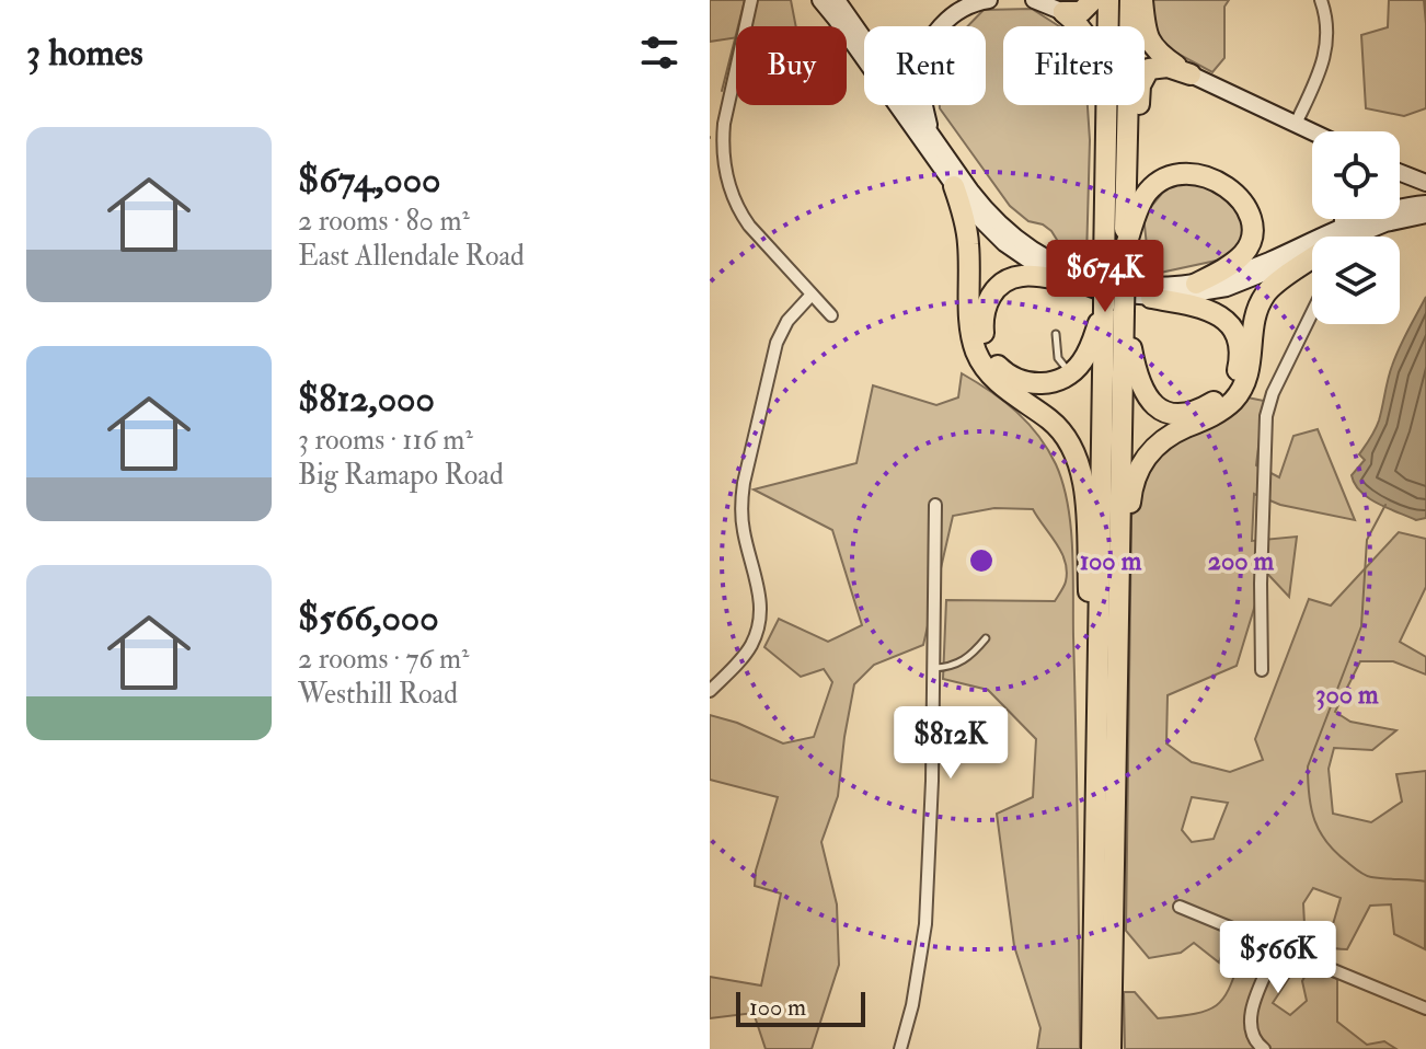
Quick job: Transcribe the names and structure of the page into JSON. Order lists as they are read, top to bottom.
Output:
{
  "scale_bar": "100 m",
  "page": {
    "heading": "3 homes",
    "chip": ["Buy", "Rent", "Filters"],
    "list": [
      {
        "name": "$674,000",
        "note": "2 rooms · 80 m² · East Allendale Road"
      },
      {
        "name": "$812,000",
        "note": "3 rooms · 116 m² · Big Ramapo Road"
      },
      {
        "name": "$566,000",
        "note": "2 rooms · 76 m² · Westhill Road"
      }
    ],
    "price": ["$674K", "$812K", "$566K"],
    "scale": "100 m"
  },
  "rings": ["100 m", "200 m", "300 m"]
}
